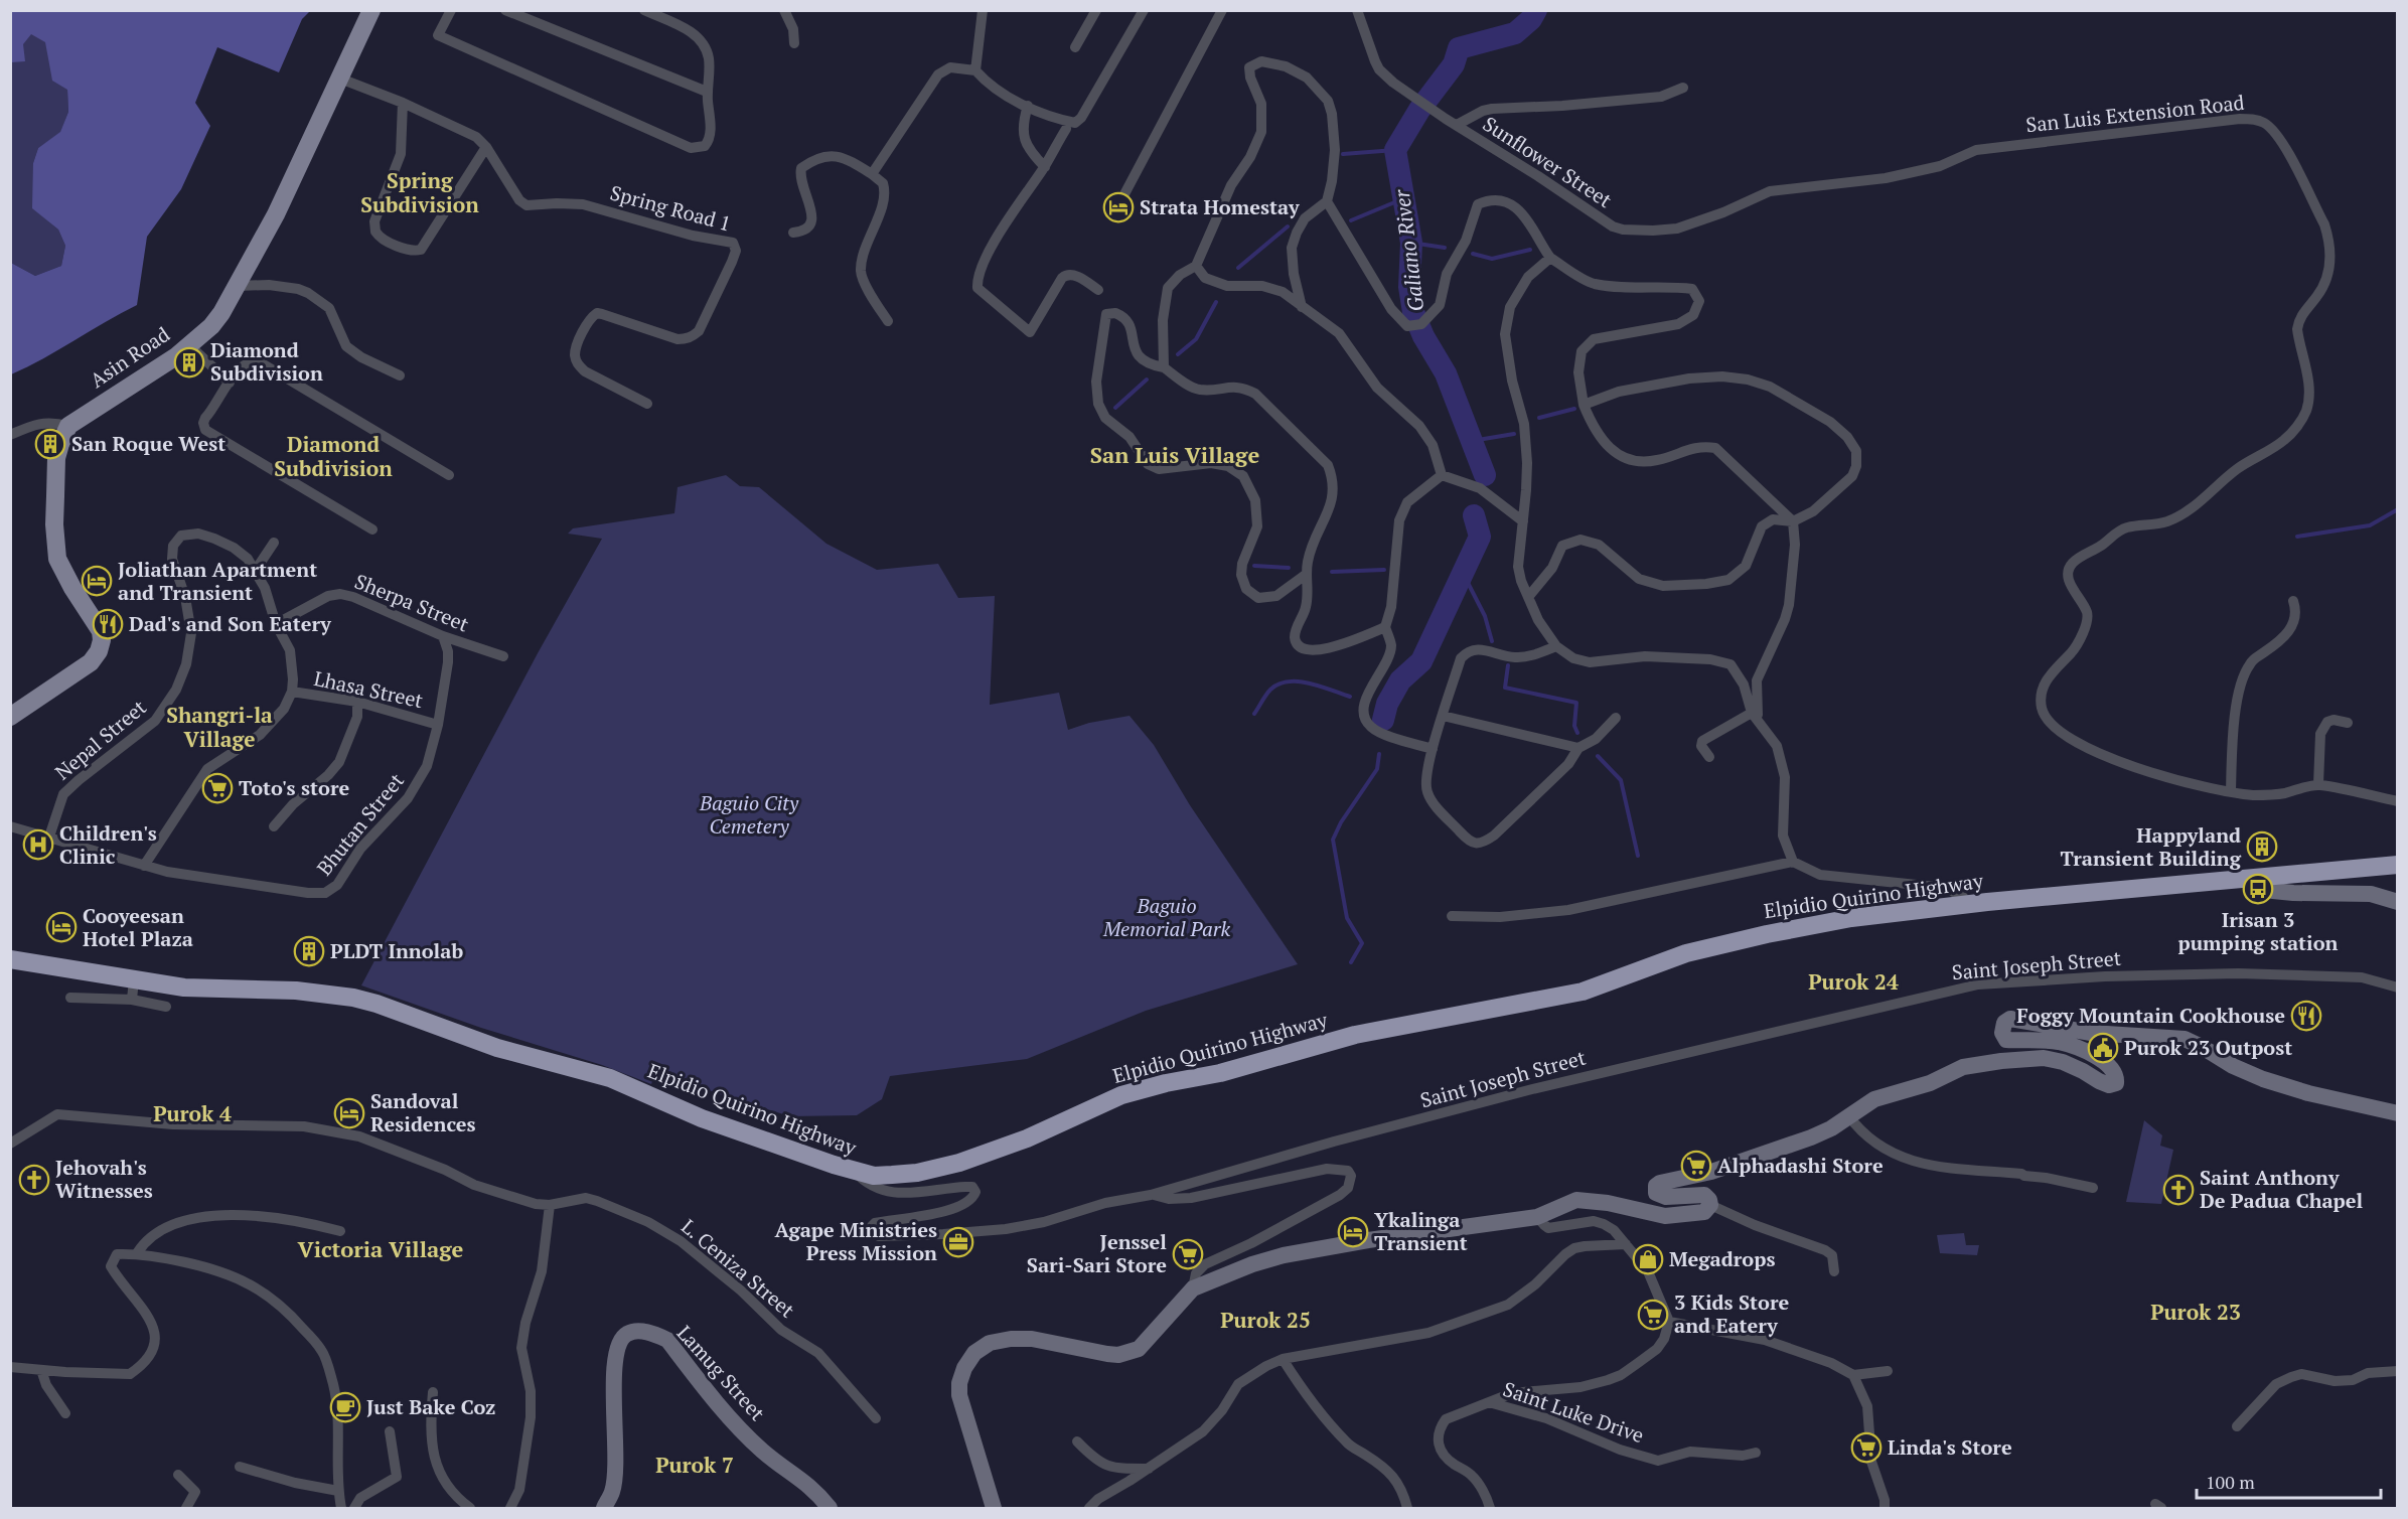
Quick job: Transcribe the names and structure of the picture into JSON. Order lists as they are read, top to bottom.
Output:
{
  "streets": {
    "highway": ["Elpidio Quirino Highway"],
    "main road": ["Asin Road"],
    "street": [
      "San Luis Extension Road",
      "Sunflower Street",
      "Spring Road 1",
      "Sherpa Street",
      "Lhasa Street",
      "Nepal Street",
      "Bhutan Street",
      "Saint Joseph Street",
      "L. Ceniza Street",
      "Lamug Street",
      "Saint Luke Drive"
    ]
  },
  "crossings": [
    ["San Luis Extension Road", "Sunflower Street"],
    ["Spring Road 1", "Asin Road"],
    ["Sherpa Street", "Bhutan Street"],
    ["Lhasa Street", "Bhutan Street"],
    ["Elpidio Quirino Highway", "Saint Joseph Street"]
  ],
  "districts": [
    "Spring Subdivision",
    "Diamond Subdivision",
    "San Luis Village",
    "Shangri-la Village",
    "Purok 24",
    "Purok 4",
    "Victoria Village",
    "Purok 23",
    "Purok 25",
    "Purok 7"
  ],
  "water": ["Galiano River"],
  "parks": ["Baguio City Cemetery", "Baguio Memorial Park"],
  "places": {
    "hotel": [
      "Strata Homestay",
      "Joliathan Apartment and Transient",
      "Cooyeesan Hotel Plaza",
      "Sandoval Residences",
      "Ykalinga Transient"
    ],
    "building": [
      "Diamond Subdivision",
      "San Roque West",
      "Happyland Transient Building",
      "PLDT Innolab"
    ],
    "restaurant": ["Dad's and Son Eatery", "Foggy Mountain Cookhouse"],
    "supermarket": [
      "Toto's store",
      "Alphadashi Store",
      "Jenssel Sari-Sari Store",
      "3 Kids Store and Eatery",
      "Linda's Store"
    ],
    "hospital": ["Children's Clinic"],
    "bus stop": ["Irisan 3 pumping station"],
    "public building": ["Purok 23 Outpost"],
    "church": ["Jehovah's Witnesses", "Saint Anthony De Padua Chapel"],
    "office": ["Agape Ministries Press Mission"],
    "shop": ["Megadrops"],
    "cafe": ["Just Bake Coz"]
  },
  "scale_bar": "100 m"
}
